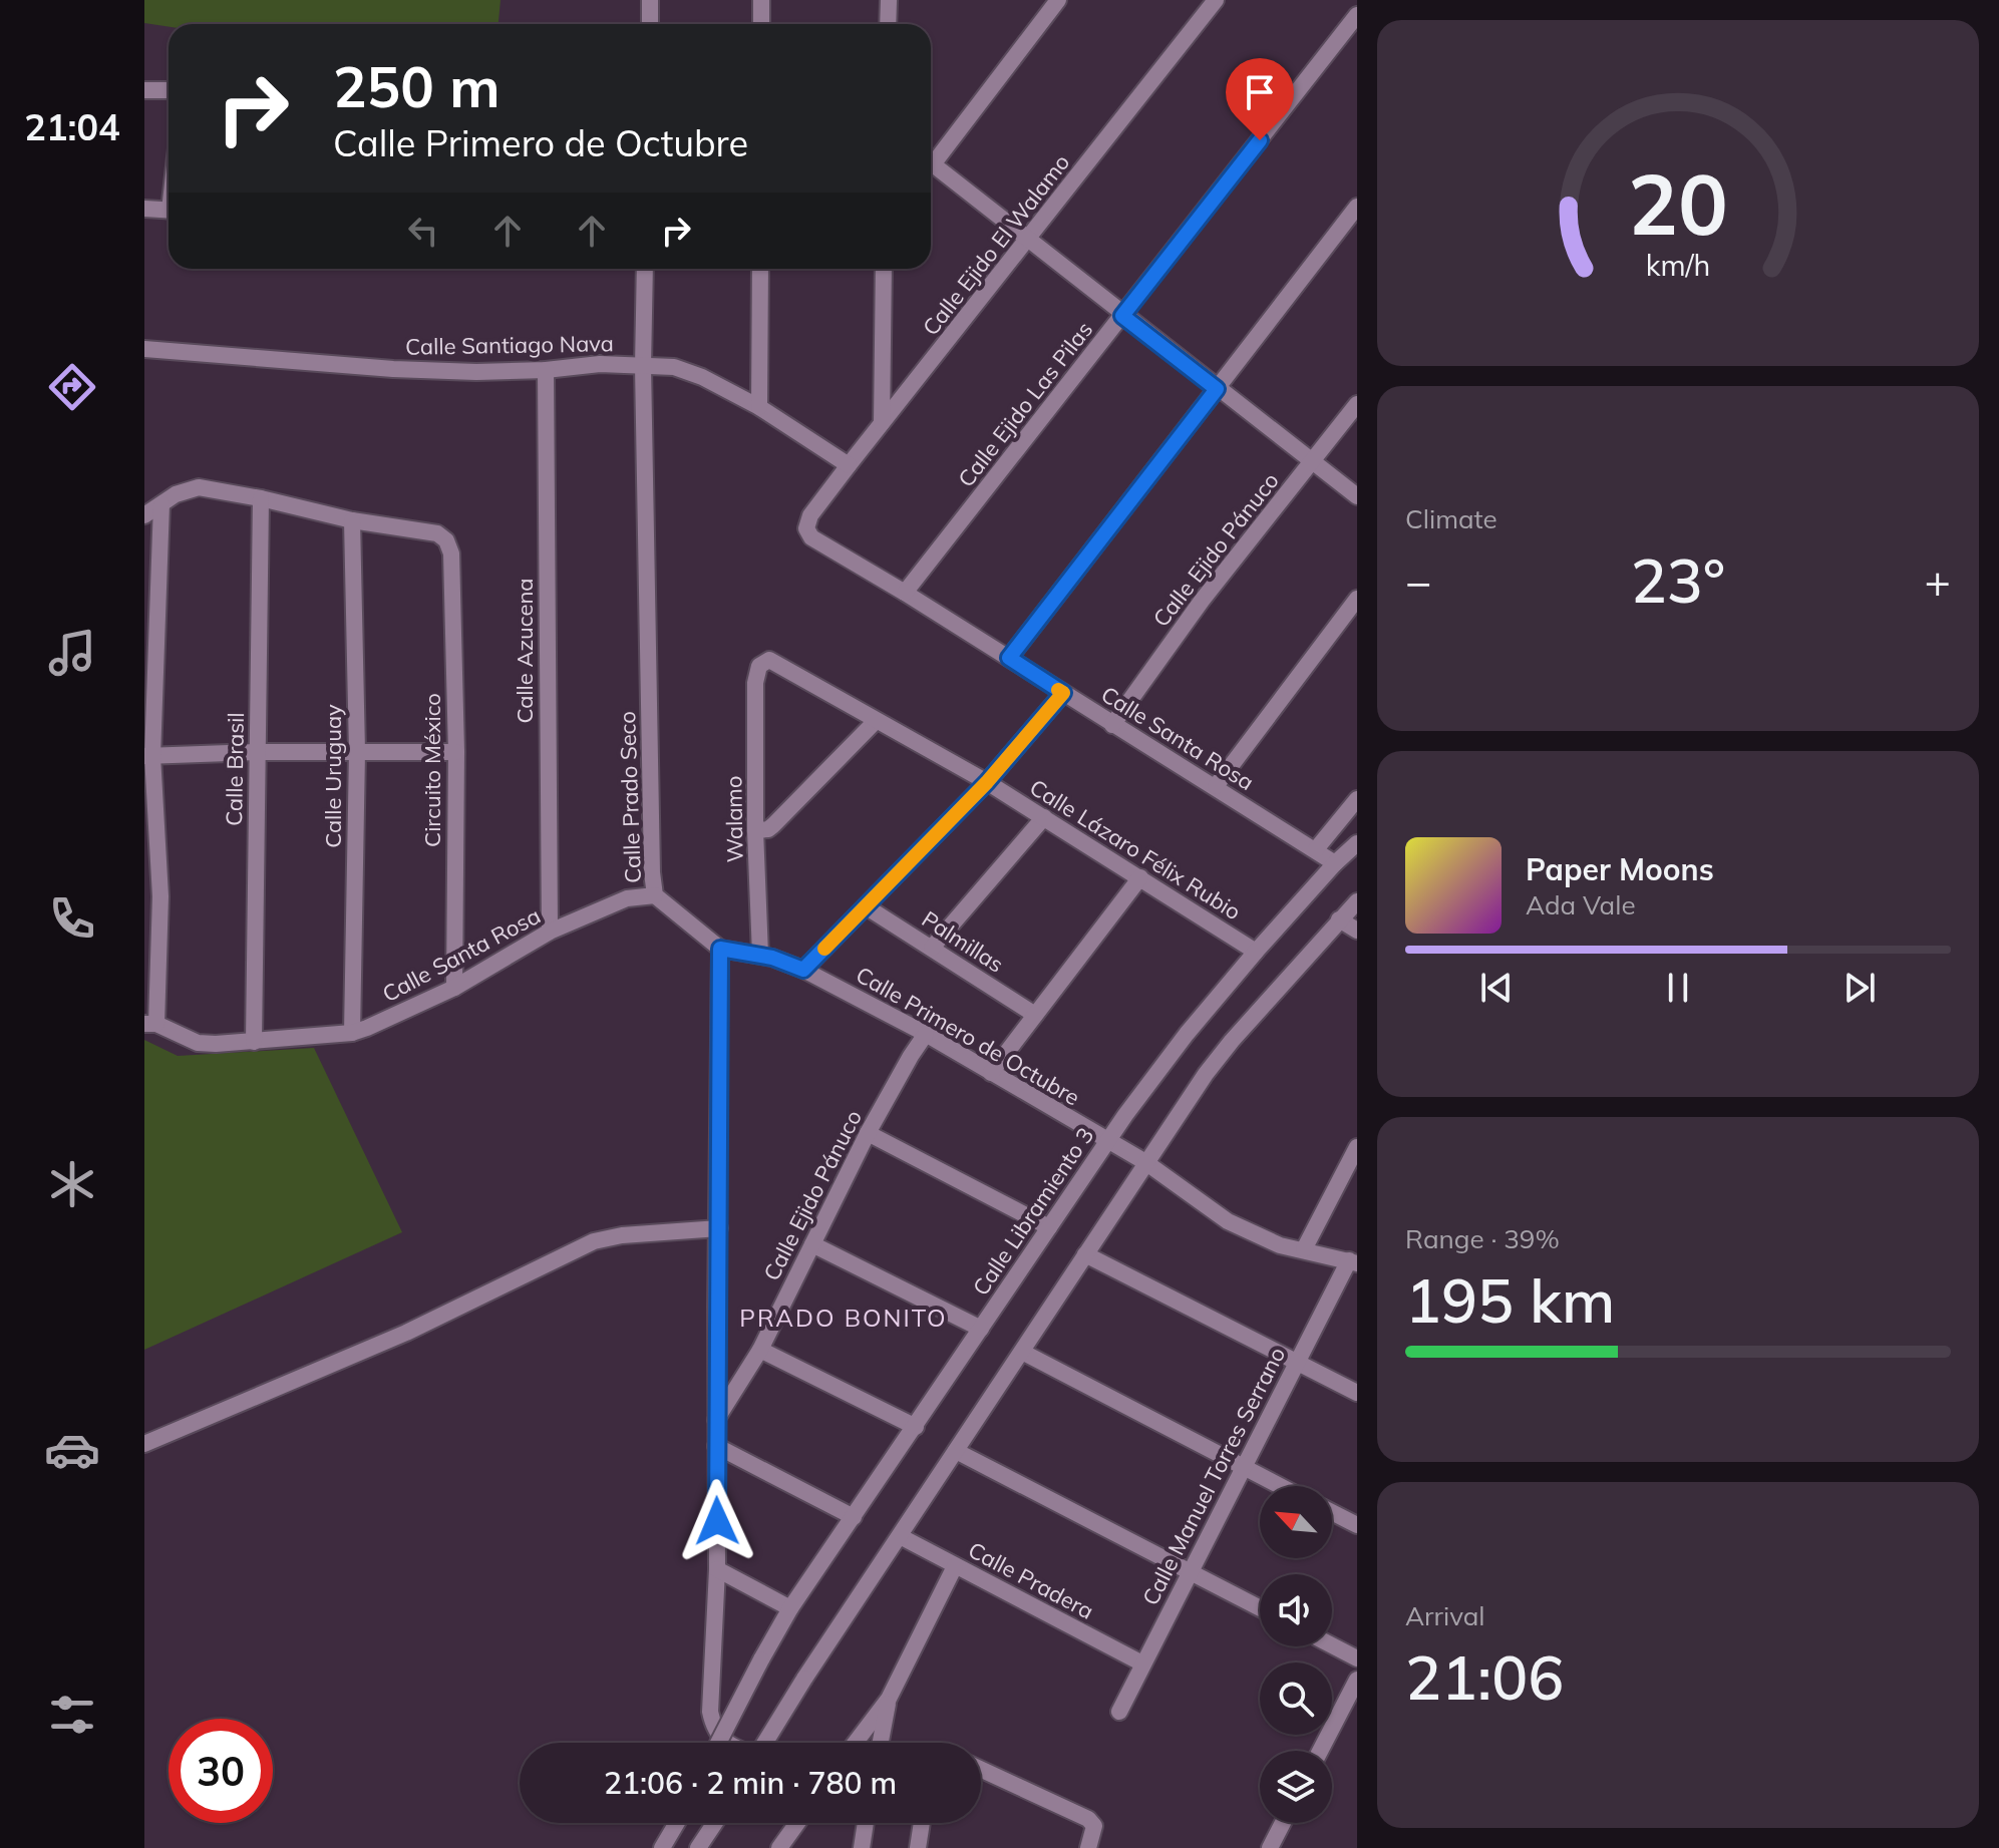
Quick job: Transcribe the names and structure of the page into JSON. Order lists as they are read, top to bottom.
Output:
{
  "streets": {
    "street": [
      "Calle Ejido El Walamo",
      "Calle Santiago Nava",
      "Calle Ejido Las Pilas",
      "Calle Ejido Pánuco",
      "Calle Azucena",
      "Calle Santa Rosa",
      "Calle Brasil",
      "Circuito México",
      "Calle Uruguay",
      "Calle Prado Seco",
      "Walamo",
      "Calle Lázaro Félix Rubio",
      "Palmillas",
      "Calle Primero de Octubre",
      "Calle Libramiento 3",
      "Calle Manuel Torres Serrano",
      "Calle Pradera"
    ]
  },
  "crossings": [
    ["Calle Ejido El Walamo", "Calle Santiago Nava"],
    ["Calle Ejido El Walamo", "Calle Santa Rosa"],
    ["Calle Santiago Nava", "Calle Azucena"],
    ["Calle Santiago Nava", "Calle Prado Seco"],
    ["Calle Ejido Las Pilas", "Calle Santa Rosa"],
    ["Calle Ejido Pánuco", "Calle Santa Rosa"],
    ["Calle Ejido Pánuco", "Calle Primero de Octubre"],
    ["Calle Azucena", "Calle Santa Rosa"],
    ["Calle Santa Rosa", "Calle Brasil"],
    ["Calle Santa Rosa", "Circuito México"],
    ["Calle Santa Rosa", "Calle Uruguay"],
    ["Calle Santa Rosa", "Calle Prado Seco"],
    ["Calle Santa Rosa", "Calle Libramiento 3"],
    ["Circuito México", "Calle Uruguay"],
    ["Calle Prado Seco", "Calle Primero de Octubre"],
    ["Walamo", "Calle Lázaro Félix Rubio"],
    ["Walamo", "Calle Primero de Octubre"],
    ["Calle Lázaro Félix Rubio", "Calle Libramiento 3"],
    ["Calle Primero de Octubre", "Calle Libramiento 3"],
    ["Calle Primero de Octubre", "Calle Manuel Torres Serrano"],
    ["Calle Manuel Torres Serrano", "Calle Pradera"]
  ],
  "districts": ["PRADO BONITO"],
  "north": "top left",
  "page": {
    "tabs": "21:04",
    "turn": ["250 m", "Calle Primero de Octubre"],
    "tile": [
      "Climate",
      ["Range · 39%", "195 km"],
      ["Arrival", "21:06"]
    ],
    "heat": ["−", "23°", "+"],
    "song": ["Paper Moons", "Ada Vale"],
    "limit": "30",
    "trip": "21:06 · 2 min · 780 m",
    "gauge": ["20", "km/h"]
  }
}
